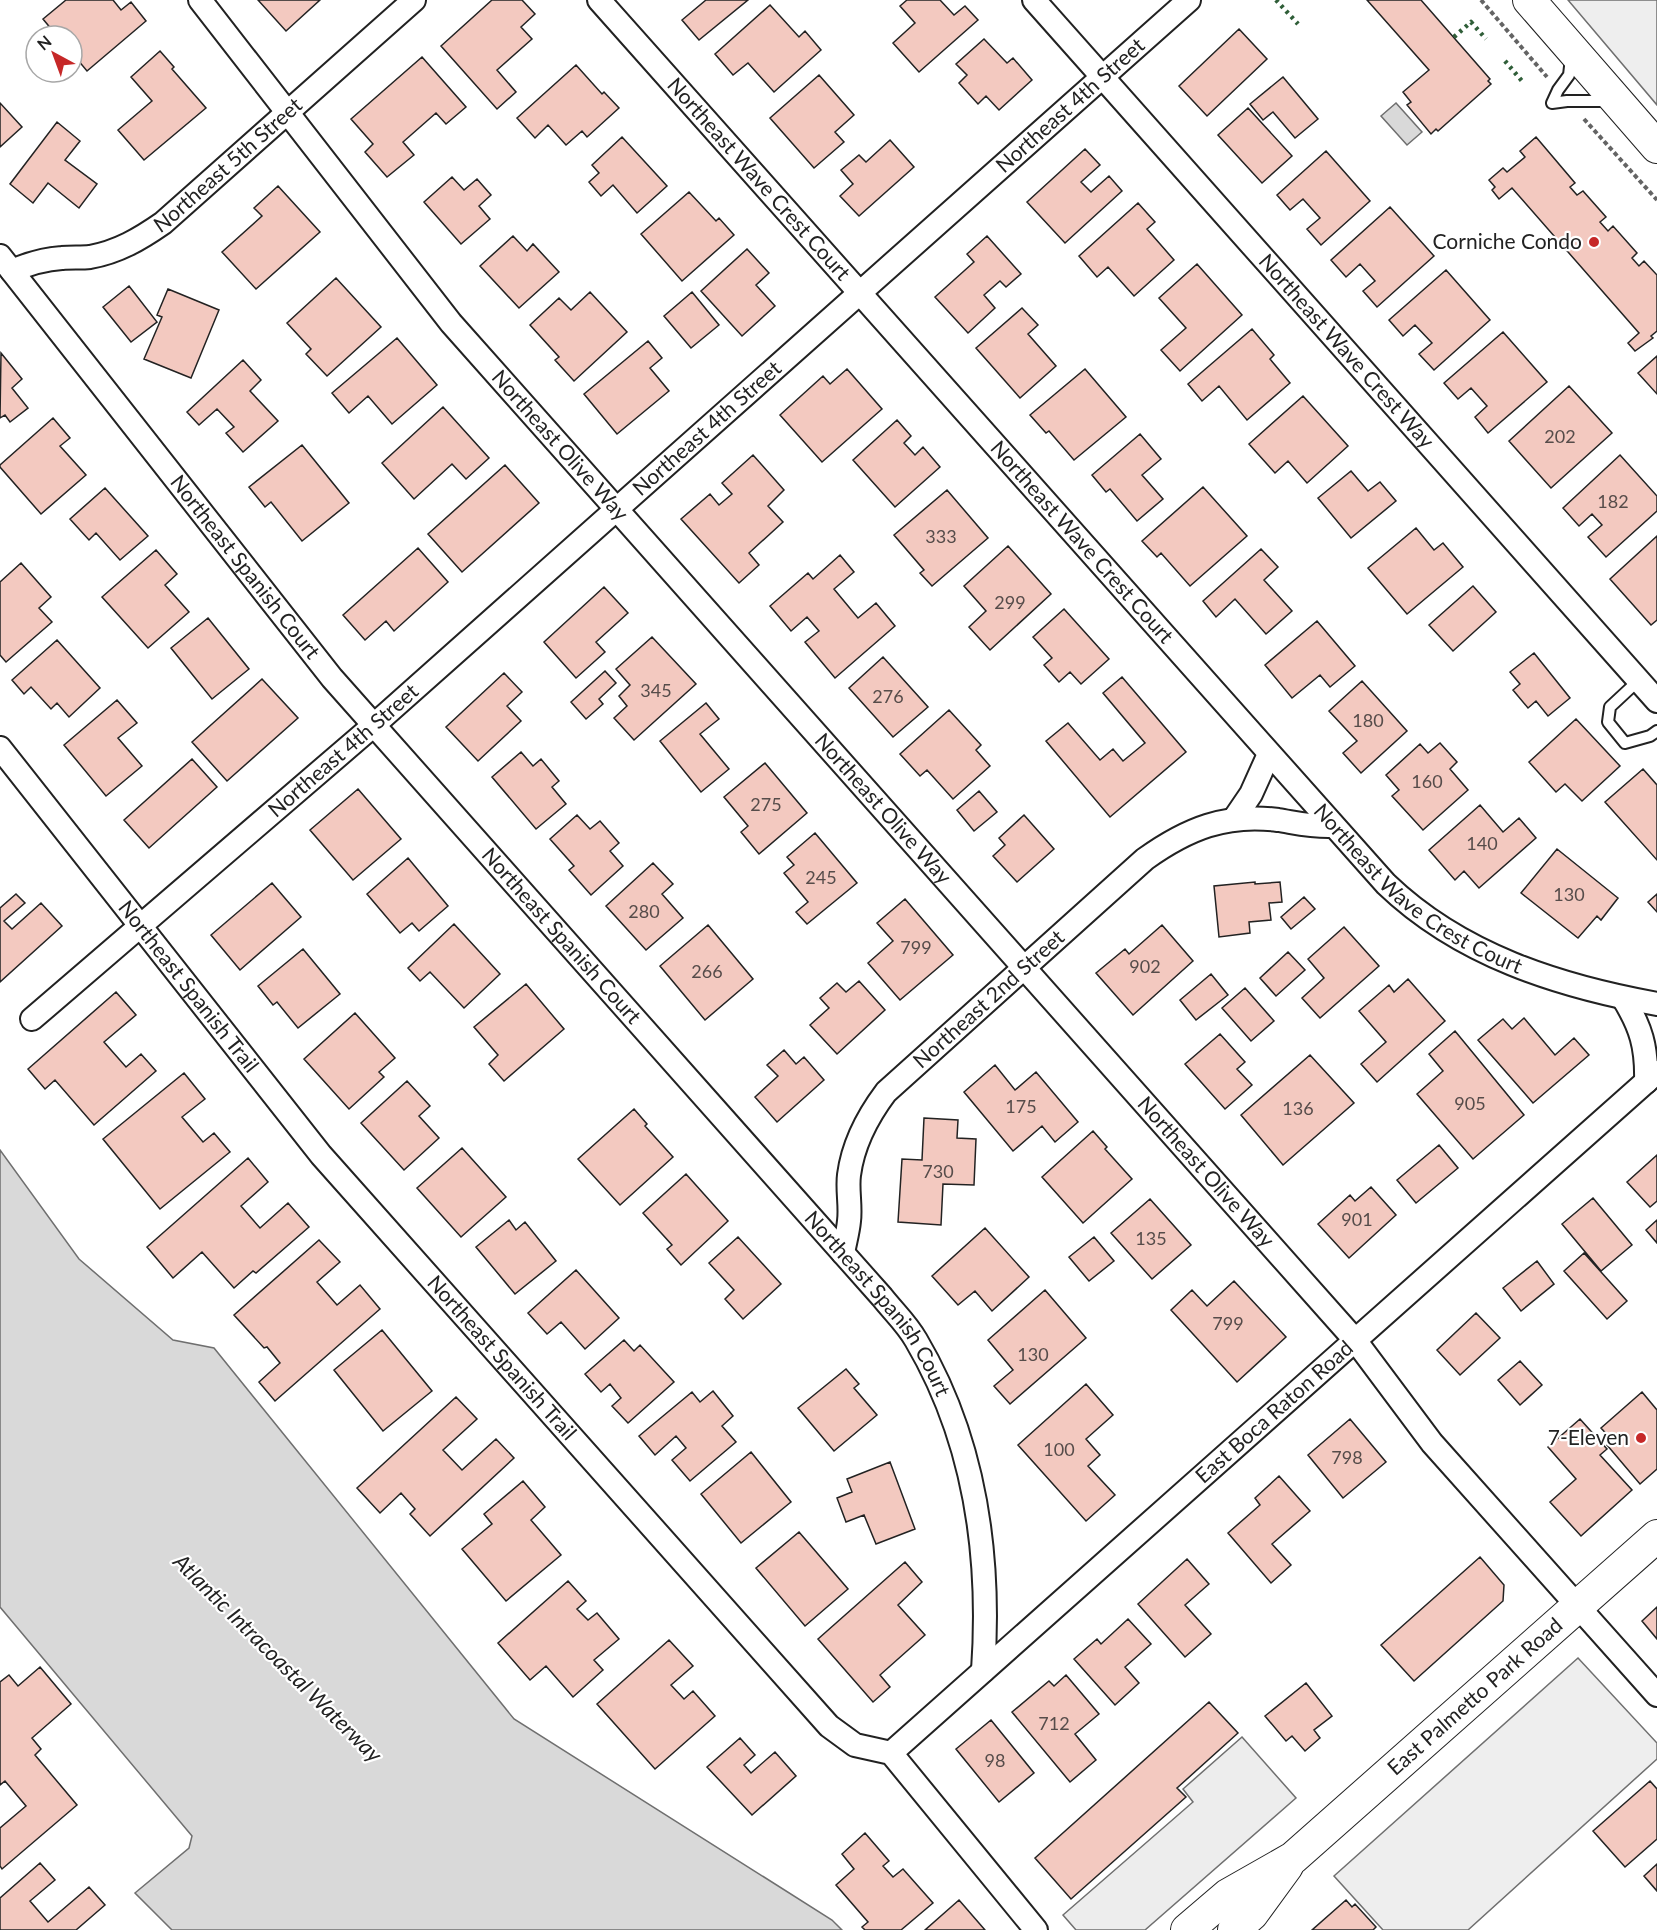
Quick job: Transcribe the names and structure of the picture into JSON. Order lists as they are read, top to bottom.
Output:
{
  "streets": {
    "main road": ["East Palmetto Park Road"],
    "street": [
      "Northeast 4th Street",
      "Northeast 5th Street",
      "Northeast Wave Crest Court",
      "Northeast Wave Crest Way",
      "Northeast Olive Way",
      "Northeast Spanish Court",
      "Northeast Spanish Trail",
      "Northeast 2nd Street",
      "East Boca Raton Road"
    ]
  },
  "crossings": [
    ["Northeast 4th Street", "Northeast Wave Crest Court"],
    ["Northeast 4th Street", "Northeast Wave Crest Way"],
    ["Northeast 4th Street", "Northeast Olive Way"],
    ["Northeast 4th Street", "Northeast Spanish Court"],
    ["Northeast 4th Street", "Northeast Spanish Trail"],
    ["Northeast 5th Street", "Northeast Olive Way"],
    ["Northeast 5th Street", "Northeast Spanish Court"],
    ["Northeast Wave Crest Court", "Northeast 2nd Street"],
    ["Northeast Olive Way", "Northeast 2nd Street"],
    ["Northeast Olive Way", "East Boca Raton Road"],
    ["Northeast Olive Way", "East Palmetto Park Road"],
    ["Northeast Spanish Court", "Northeast 2nd Street"],
    ["Northeast Spanish Court", "East Boca Raton Road"],
    ["Northeast Spanish Trail", "East Boca Raton Road"]
  ],
  "water": ["Atlantic Intracoastal Waterway"],
  "places": ["Corniche Condo", "7-Eleven"],
  "house_numbers": [
    "202",
    "182",
    "333",
    "299",
    "345",
    "276",
    "180",
    "160",
    "275",
    "140",
    "245",
    "130",
    "280",
    "799",
    "902",
    "266",
    "905",
    "175",
    "136",
    "730",
    "901",
    "135",
    "799",
    "130",
    "100",
    "798",
    "712",
    "98"
  ],
  "north": "top left"
}
